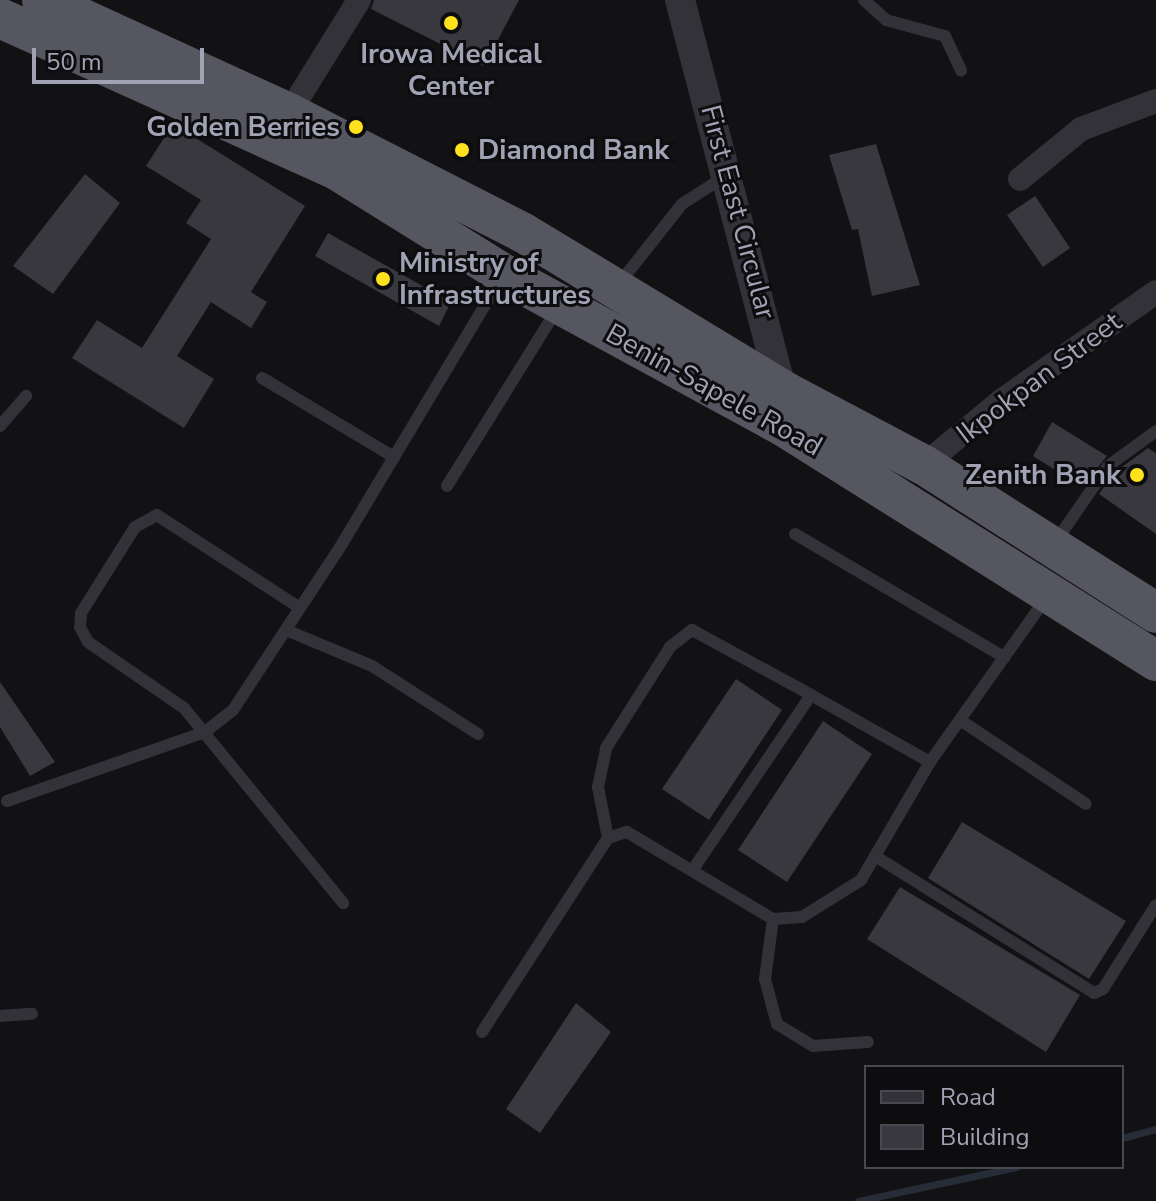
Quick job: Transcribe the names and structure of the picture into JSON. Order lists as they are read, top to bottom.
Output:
{
  "streets": {
    "highway": ["Benin-Sapele Road"],
    "street": ["First East Circular", "Ikpokpan Street"]
  },
  "crossings": [
    ["First East Circular", "Benin-Sapele Road"],
    ["Ikpokpan Street", "Benin-Sapele Road"]
  ],
  "places": [
    "Irowa Medical Center",
    "Golden Berries",
    "Diamond Bank",
    "Ministry of Infrastructures",
    "Zenith Bank"
  ],
  "legend": ["Road", "Building"],
  "scale_bar": "50 m"
}
